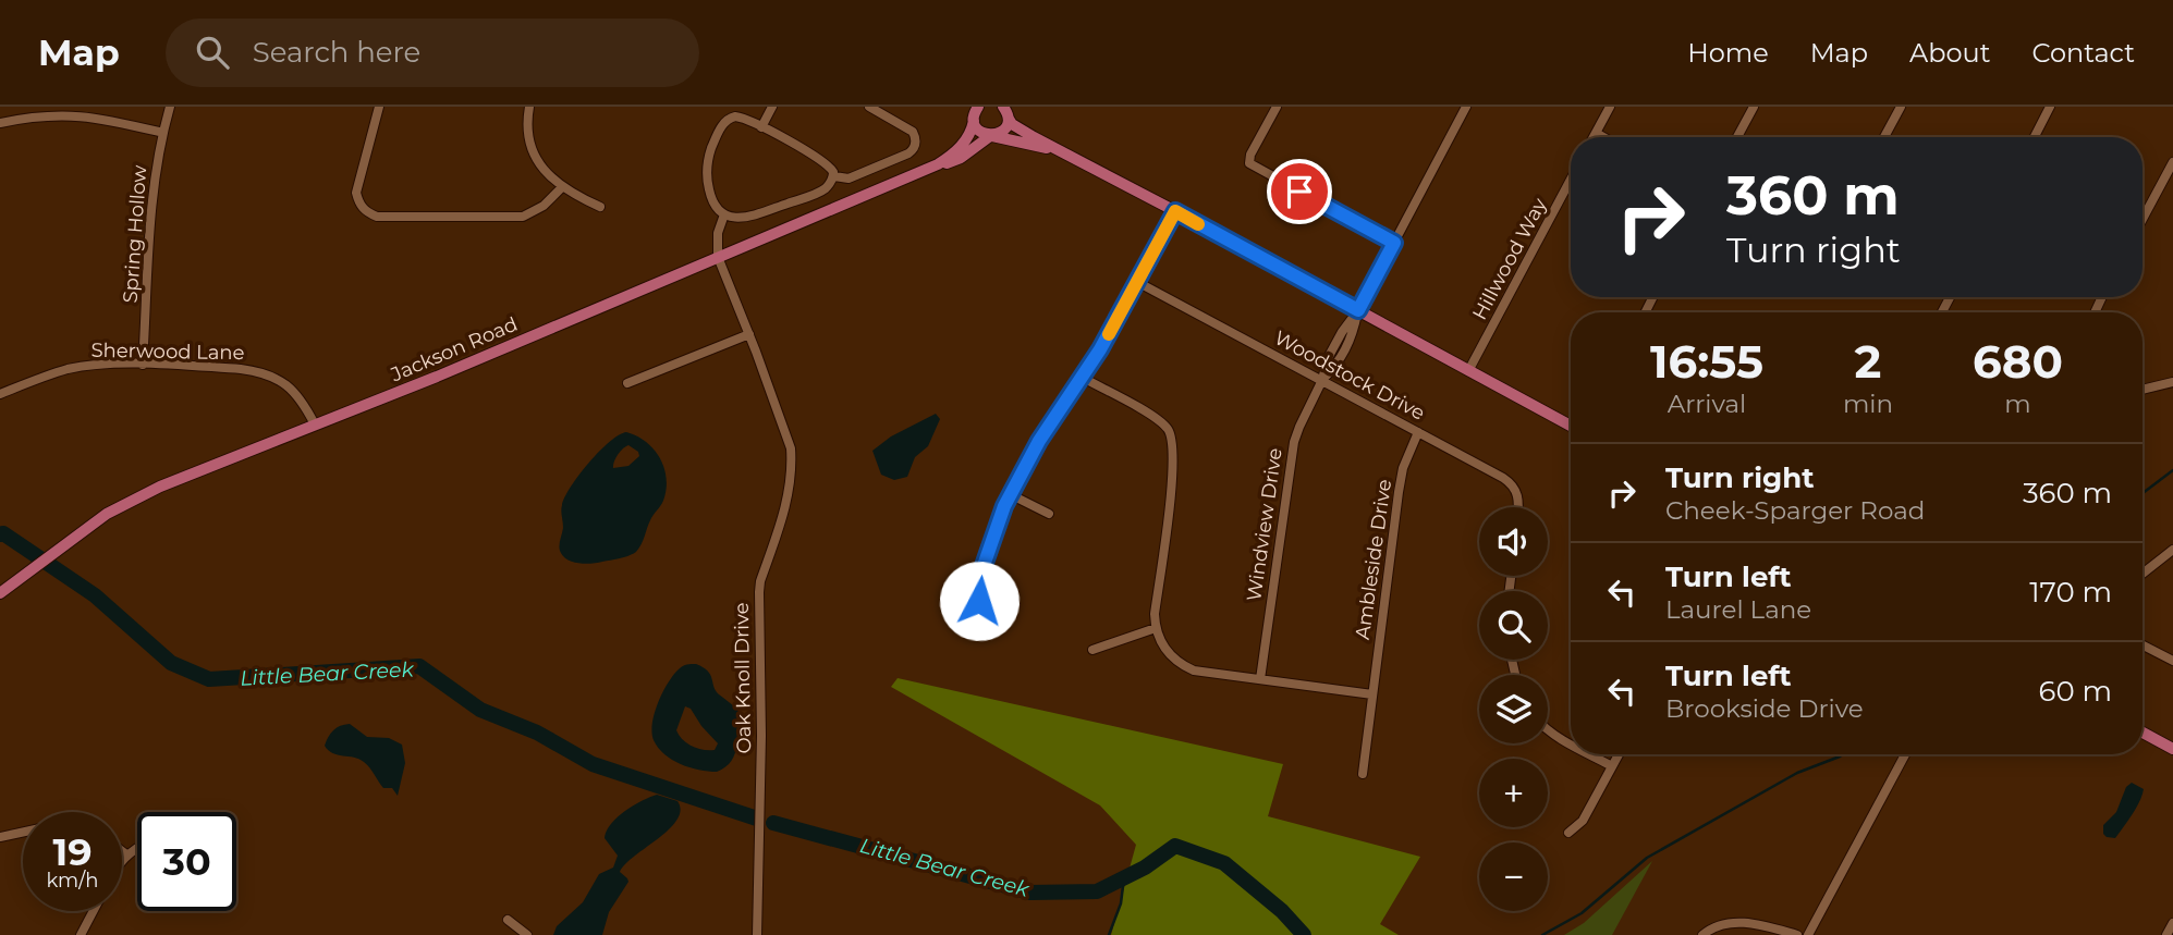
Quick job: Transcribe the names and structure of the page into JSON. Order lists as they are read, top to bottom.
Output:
{
  "streets": {
    "main road": ["Jackson Road"],
    "street": [
      "Spring Hollow",
      "Hillwood Way",
      "Sherwood Lane",
      "Woodstock Drive",
      "Windview Drive",
      "Ambleside Drive",
      "Oak Knoll Drive"
    ]
  },
  "crossings": [
    ["Spring Hollow", "Sherwood Lane"],
    ["Jackson Road", "Sherwood Lane"],
    ["Jackson Road", "Oak Knoll Drive"],
    ["Woodstock Drive", "Windview Drive"],
    ["Woodstock Drive", "Ambleside Drive"]
  ],
  "water": ["Little Bear Creek"],
  "page": {
    "header": "Map",
    "search": "Search here",
    "nav": [
      "Home",
      "Map",
      "About",
      "Contact"
    ],
    "turn": ["360 m", "Turn right"],
    "eta": [
      "16:55",
      "Arrival",
      "2",
      "min",
      "680",
      "m"
    ],
    "list": [
      {
        "name": "Turn right",
        "note": "Cheek-Sparger Road",
        "value": "360 m"
      },
      {
        "name": "Turn left",
        "note": "Laurel Lane",
        "value": "170 m"
      },
      {
        "name": "Turn left",
        "note": "Brookside Drive",
        "value": "60 m"
      }
    ],
    "map_buttons": ["+", "−"],
    "speed": "19 km/h",
    "limit": "30"
  }
}
